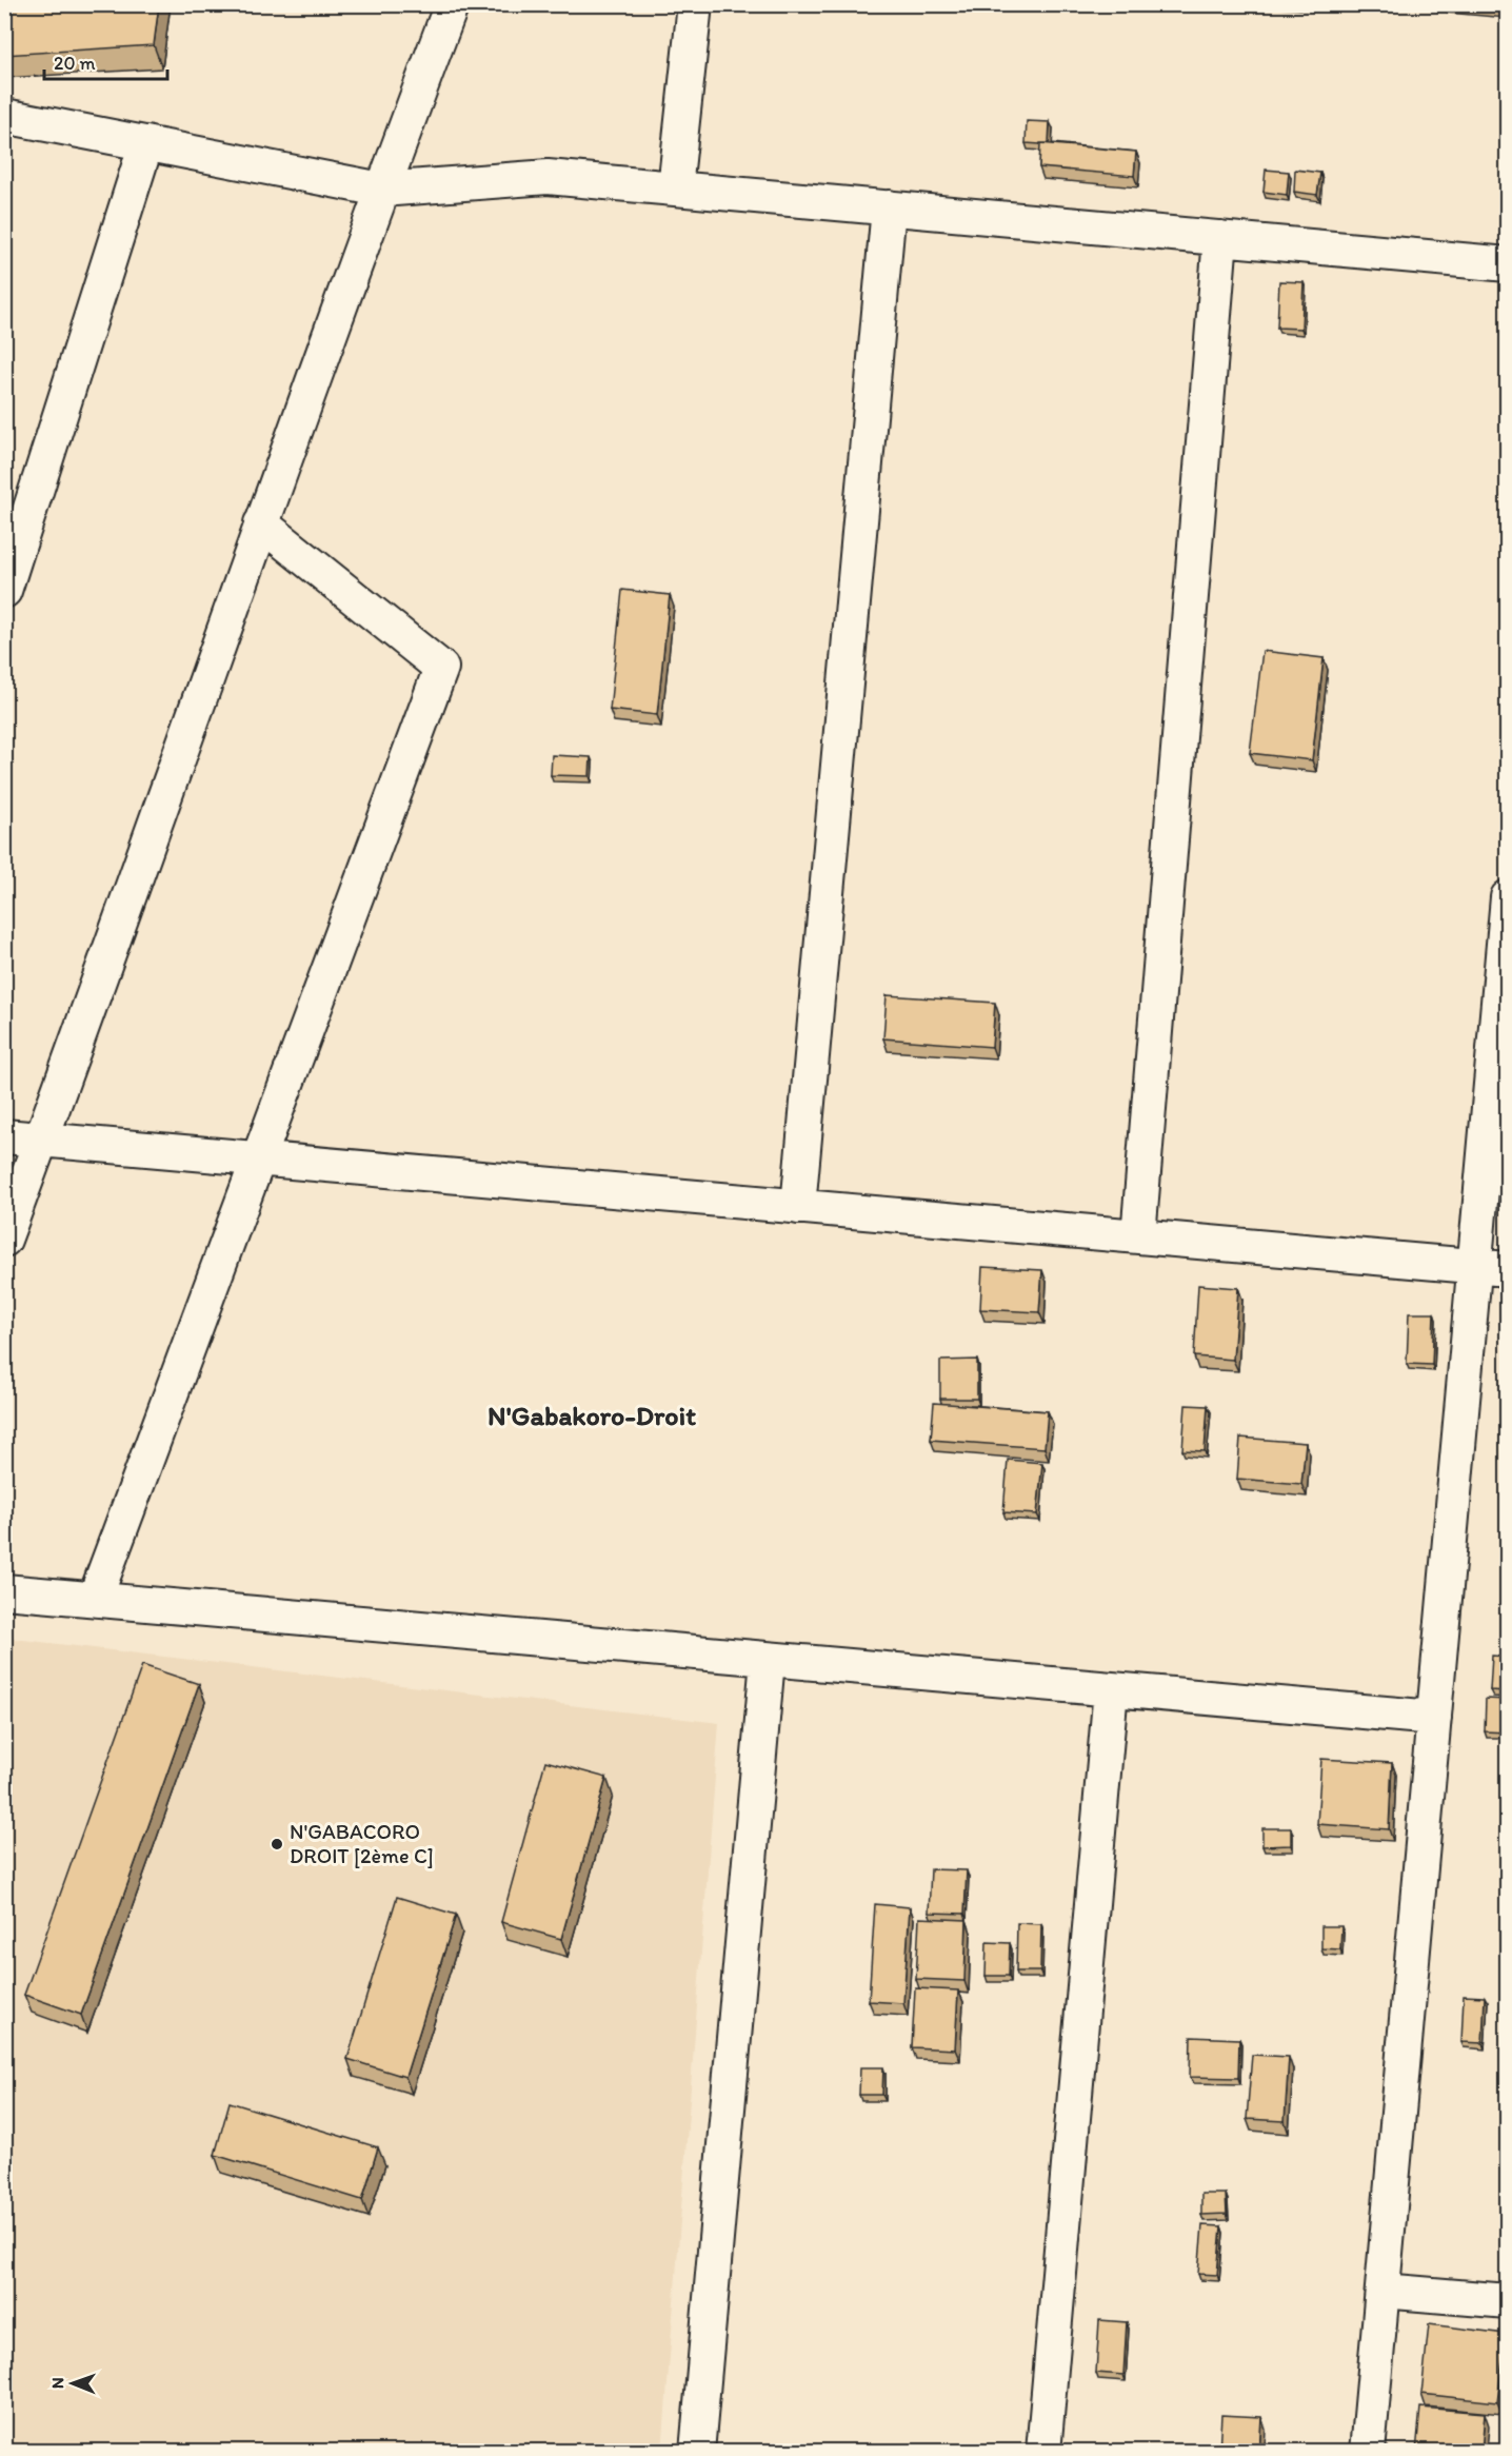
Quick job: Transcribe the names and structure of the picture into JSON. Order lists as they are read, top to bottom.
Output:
{
  "districts": ["N'Gabakoro-Droit"],
  "places": ["N'GABACORO DROIT [2ème C]"],
  "scale_bar": "20 m",
  "north": "left"
}
